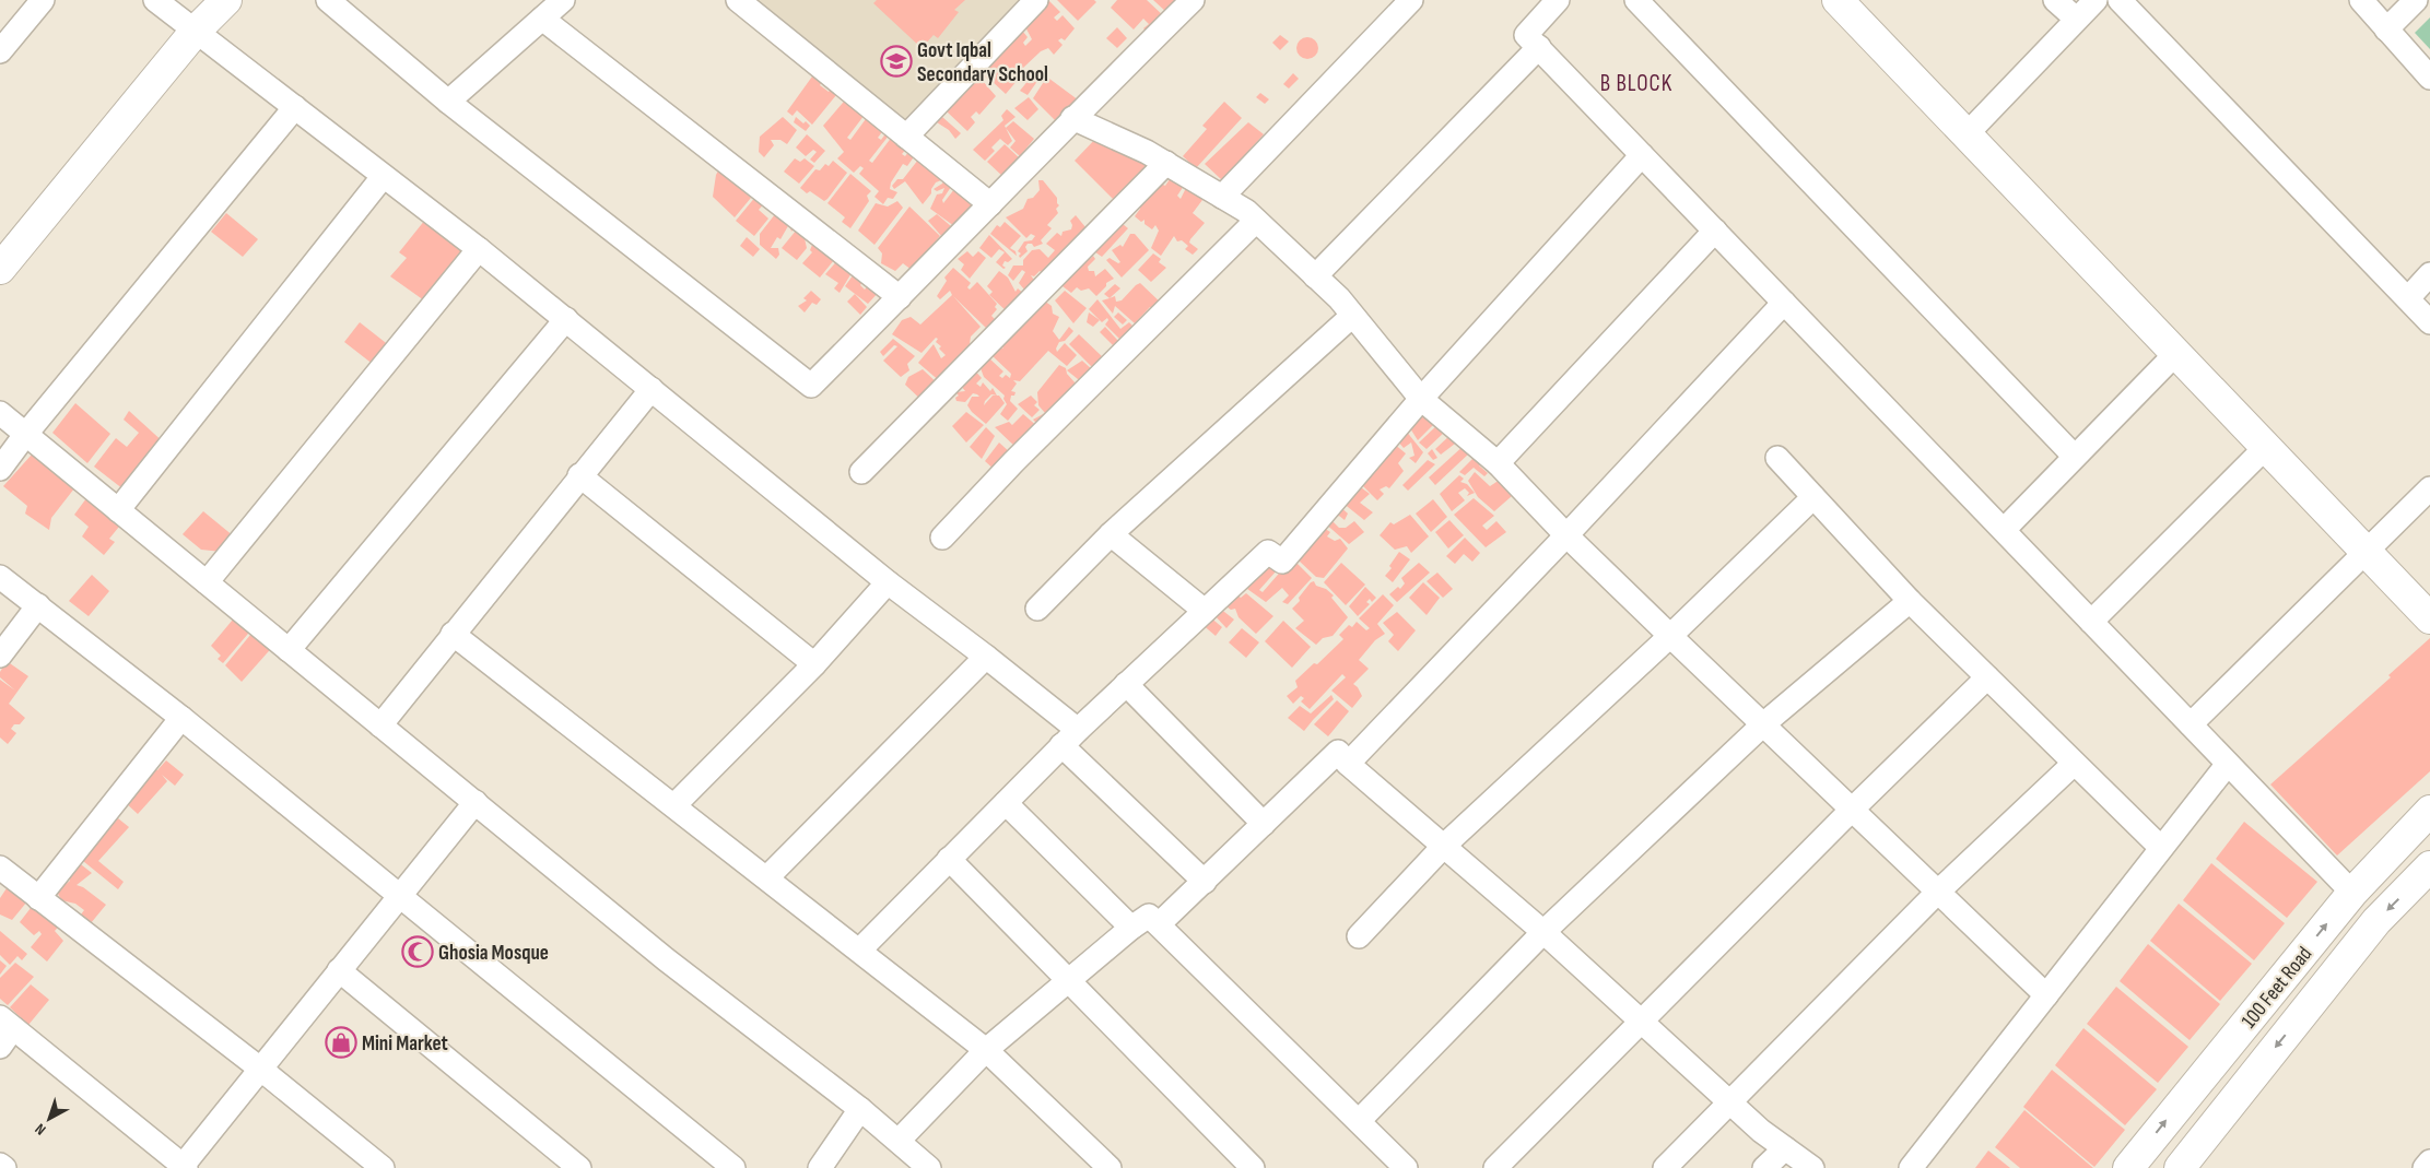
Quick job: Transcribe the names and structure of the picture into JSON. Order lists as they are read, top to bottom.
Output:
{
  "streets": {
    "main road": ["100 Feet Road"]
  },
  "districts": ["B BLOCK"],
  "places": {
    "school or university": ["Govt Iqbal Secondary School"],
    "mosque": ["Ghosia Mosque"],
    "shop": ["Mini Market"]
  },
  "north": "bottom left"
}
